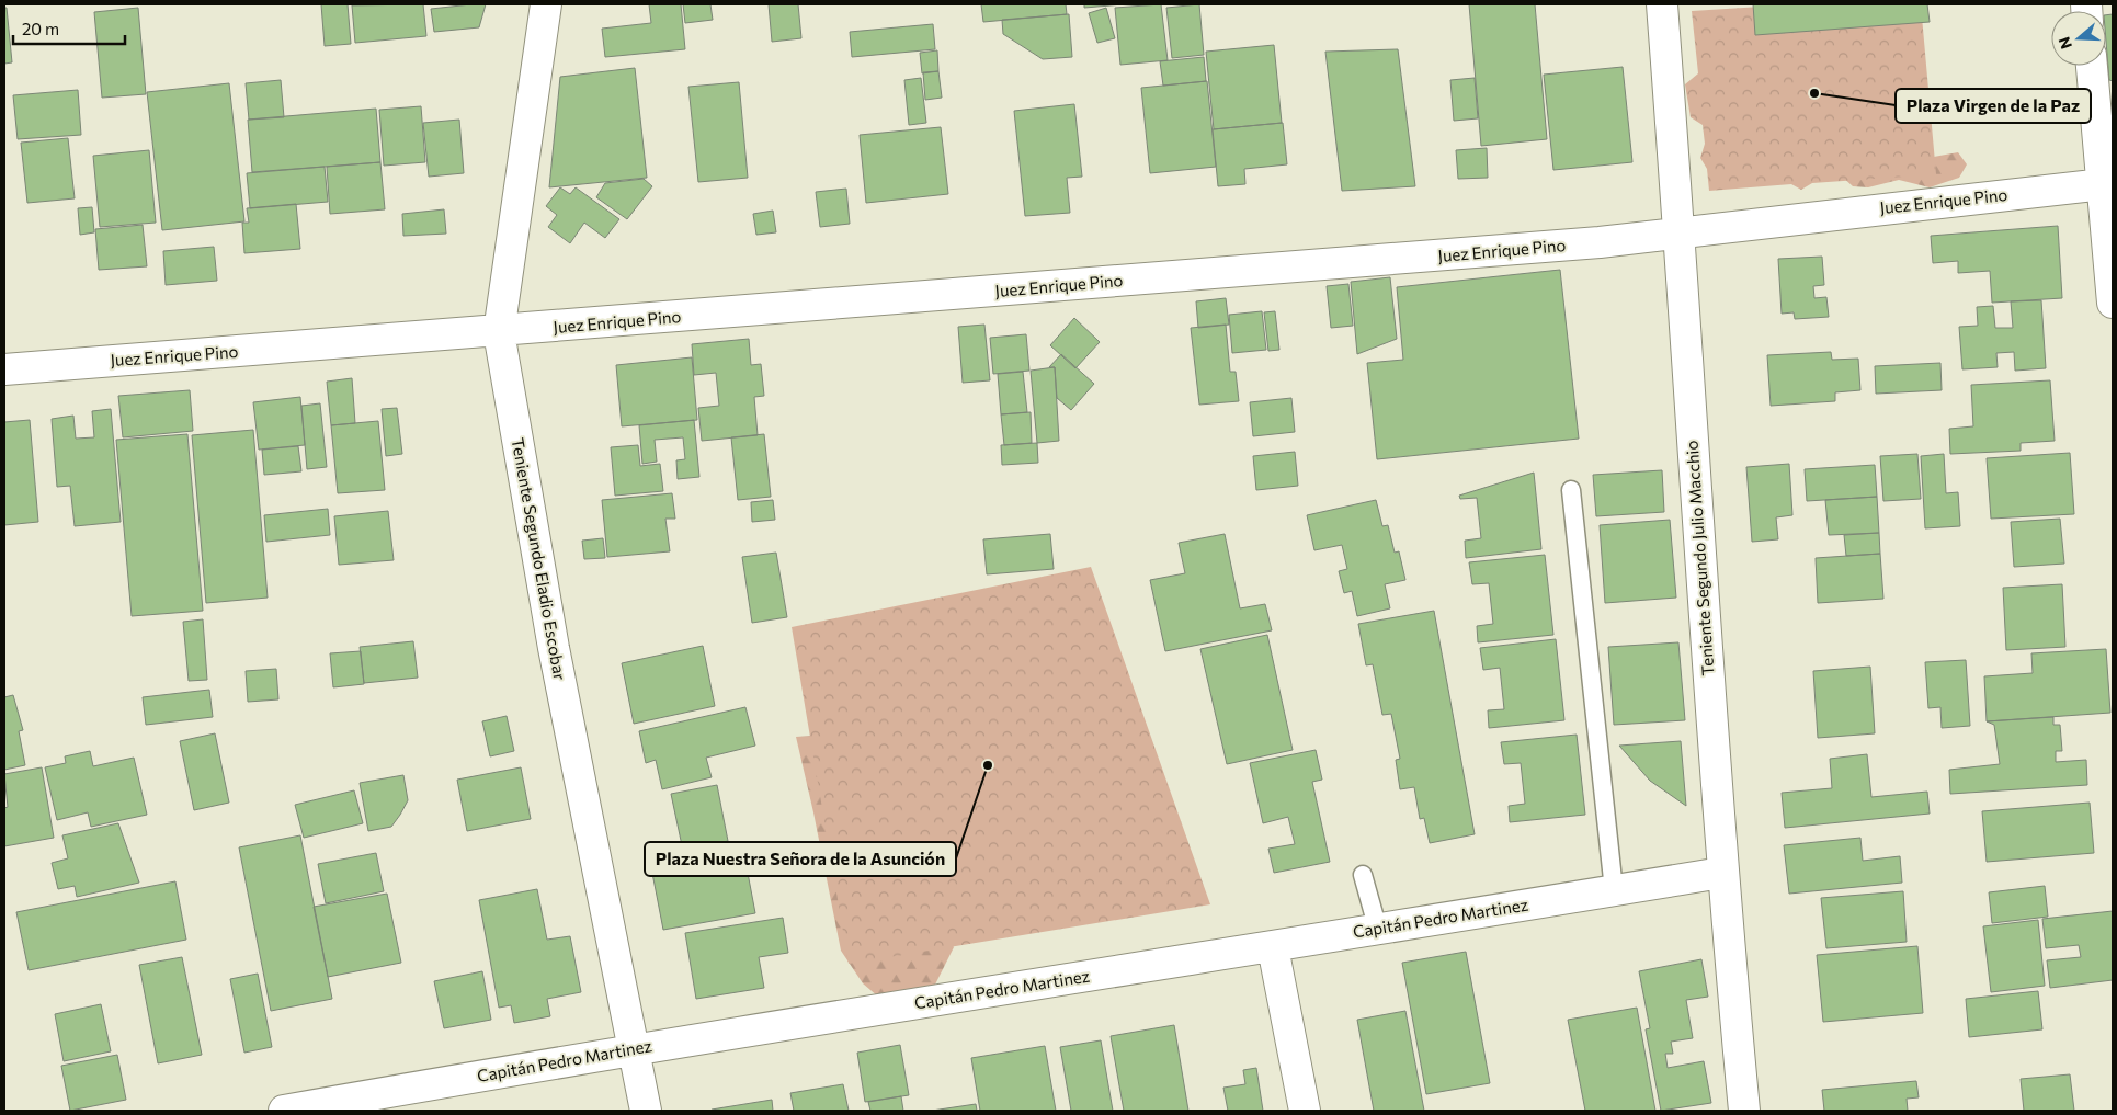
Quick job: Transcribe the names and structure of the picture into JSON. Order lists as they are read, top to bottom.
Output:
{
  "streets": {
    "street": [
      "Juez Enrique Pino",
      "Teniente Segundo Julio Macchio",
      "Teniente Segundo Eladio Escobar",
      "Capitán Pedro Martinez"
    ]
  },
  "crossings": [
    ["Juez Enrique Pino", "Teniente Segundo Julio Macchio"],
    ["Juez Enrique Pino", "Teniente Segundo Eladio Escobar"],
    ["Teniente Segundo Julio Macchio", "Capitán Pedro Martinez"],
    ["Teniente Segundo Eladio Escobar", "Capitán Pedro Martinez"]
  ],
  "places": ["Plaza Virgen de la Paz", "Plaza Nuestra Señora de la Asunción"],
  "scale_bar": "20 m",
  "north": "left"
}
